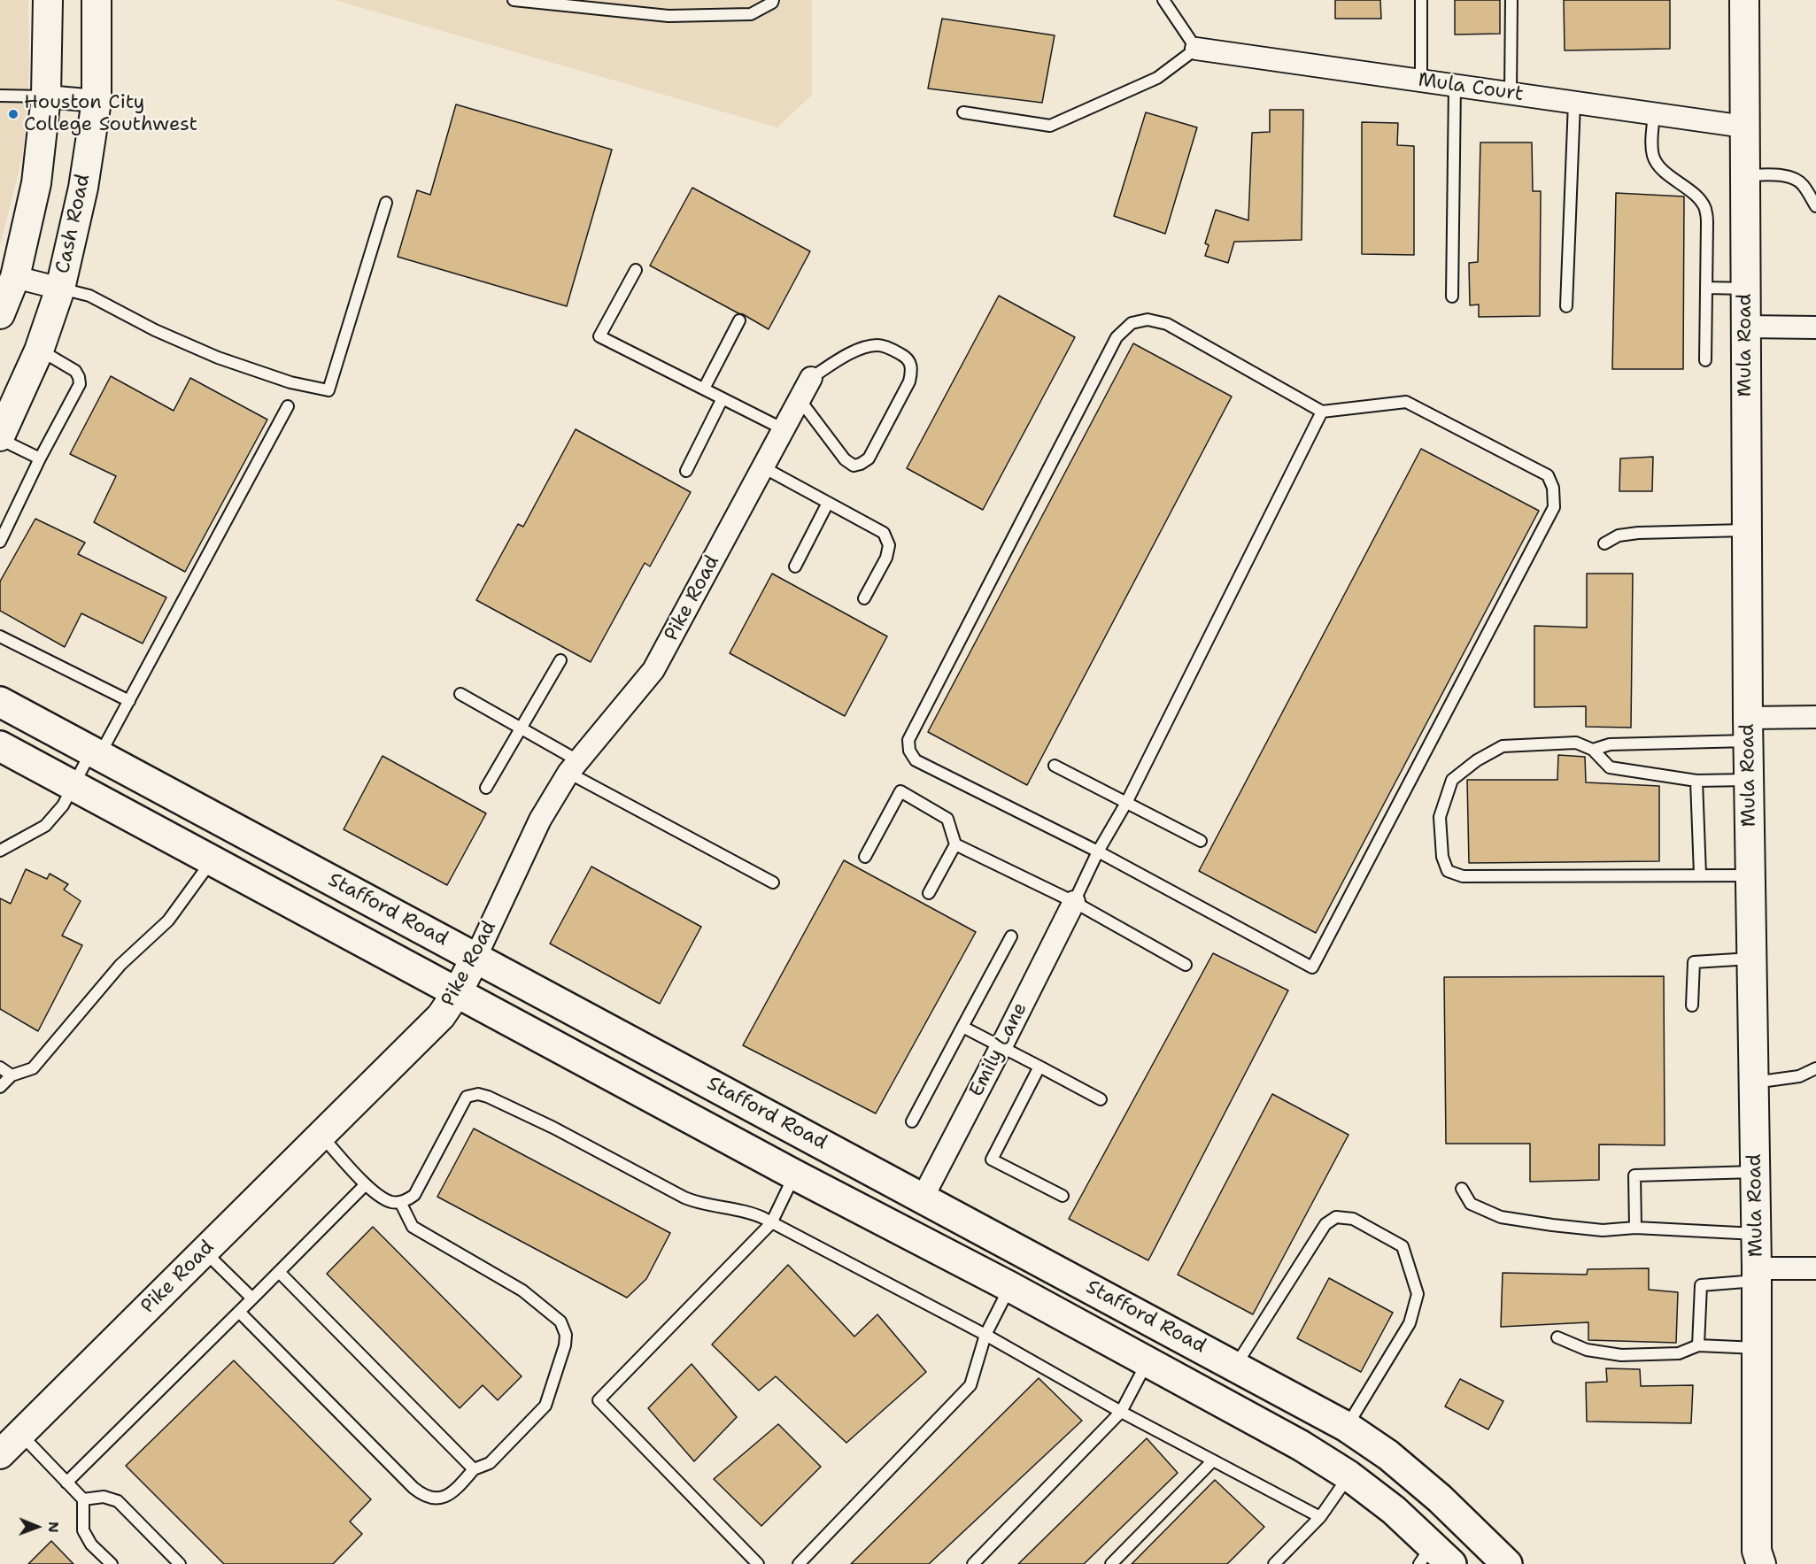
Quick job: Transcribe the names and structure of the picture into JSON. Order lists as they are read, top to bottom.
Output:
{
  "streets": {
    "main road": ["Stafford Road"],
    "street": [
      "Mula Court",
      "Cash Road",
      "Mula Road",
      "Pike Road",
      "Emily Lane"
    ]
  },
  "crossings": [
    ["Mula Court", "Mula Road"],
    ["Pike Road", "Stafford Road"],
    ["Stafford Road", "Emily Lane"]
  ],
  "places": ["Houston City College Southwest"],
  "north": "right"
}
